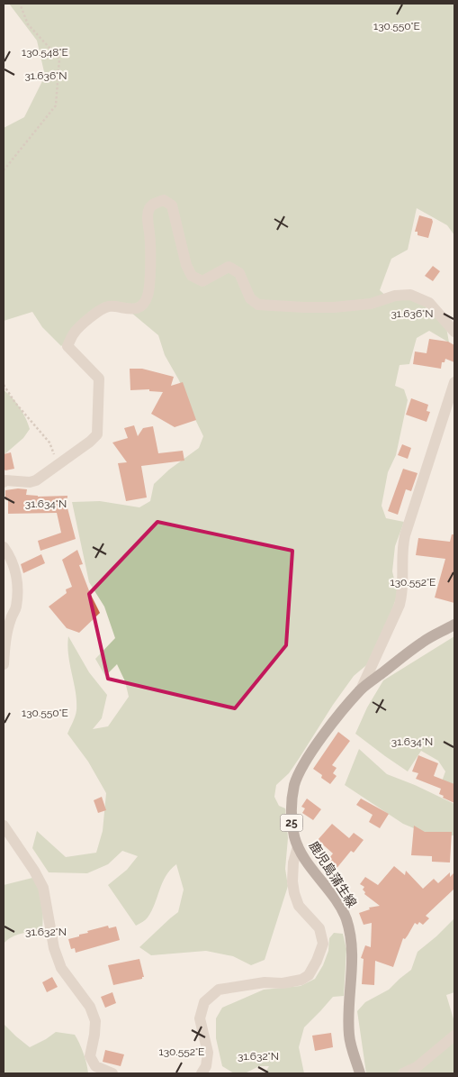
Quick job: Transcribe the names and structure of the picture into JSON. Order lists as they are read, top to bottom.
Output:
{
  "streets": {
    "main road": ["25", "鹿児島蒲生線"]
  },
  "coordinates": [
    "130.550°E",
    "130.548°E",
    "31.636°N",
    "31.634°N",
    "130.552°E",
    "31.632°N"
  ]
}
